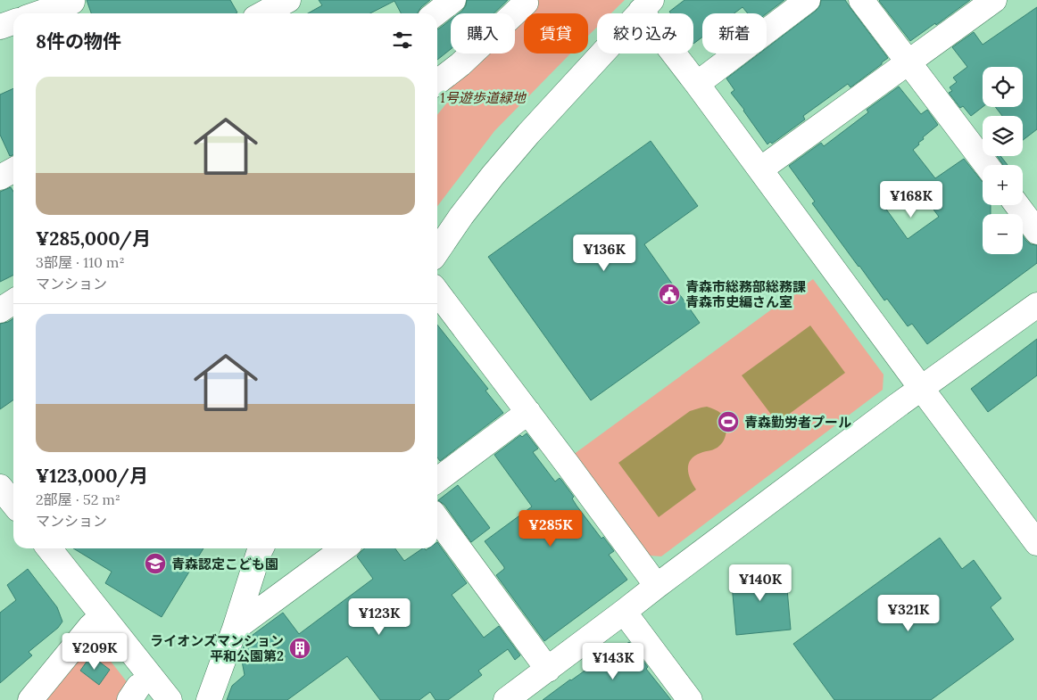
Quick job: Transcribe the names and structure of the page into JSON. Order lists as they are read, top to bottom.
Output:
{
  "parks": ["1号遊歩道緑地"],
  "places": {
    "public building": ["青森市総務部総務課 青森市史編さん室"],
    "sports": ["青森勤労者プール"],
    "school or university": ["青森認定こども園"],
    "building": ["ライオンズマンション 平和公園第2"]
  },
  "page": {
    "chip": [
      "購入",
      "賃貸",
      "絞り込み",
      "新着"
    ],
    "heading": "8件の物件",
    "map_buttons": ["+", "−"],
    "list": [
      {
        "name": "¥285,000/月",
        "note": "3部屋 · 110 m² · マンション"
      },
      {
        "name": "¥123,000/月",
        "note": "2部屋 · 52 m² · マンション"
      }
    ],
    "price": [
      "¥168K",
      "¥136K",
      "¥285K",
      "¥140K",
      "¥321K",
      "¥123K",
      "¥209K",
      "¥143K"
    ]
  }
}
